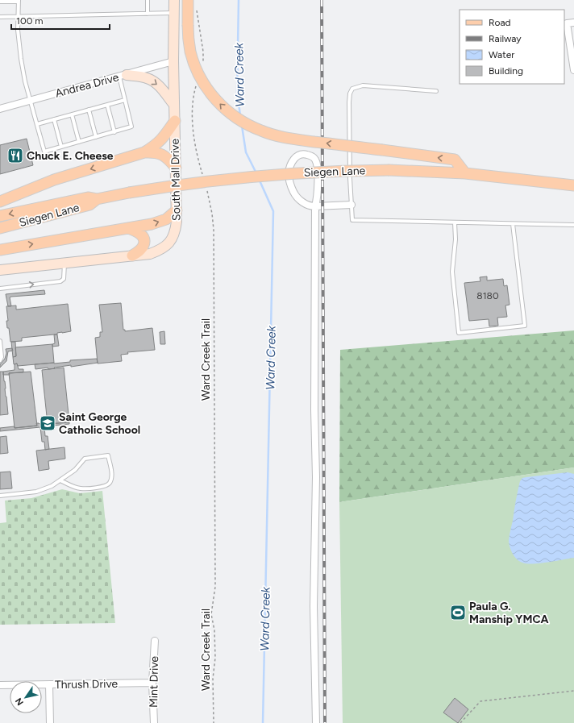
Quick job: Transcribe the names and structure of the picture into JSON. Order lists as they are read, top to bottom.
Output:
{
  "streets": {
    "main road": ["Siegen Lane"],
    "street": [
      "Andrea Drive",
      "South Mall Drive",
      "Mint Drive",
      "Thrush Drive"
    ],
    "path": ["Ward Creek Trail"]
  },
  "crossings": [
    ["Andrea Drive", "South Mall Drive"],
    ["Mint Drive", "Thrush Drive"]
  ],
  "water": ["Ward Creek"],
  "places": {
    "restaurant": ["Chuck E. Cheese"],
    "school or university": ["Saint George Catholic School"],
    "sports": ["Paula G. Manship YMCA"]
  },
  "house_numbers": ["8180"],
  "legend": [
    "Road",
    "Railway",
    "Water",
    "Building"
  ],
  "scale_bar": "100 m",
  "north": "bottom left"
}
